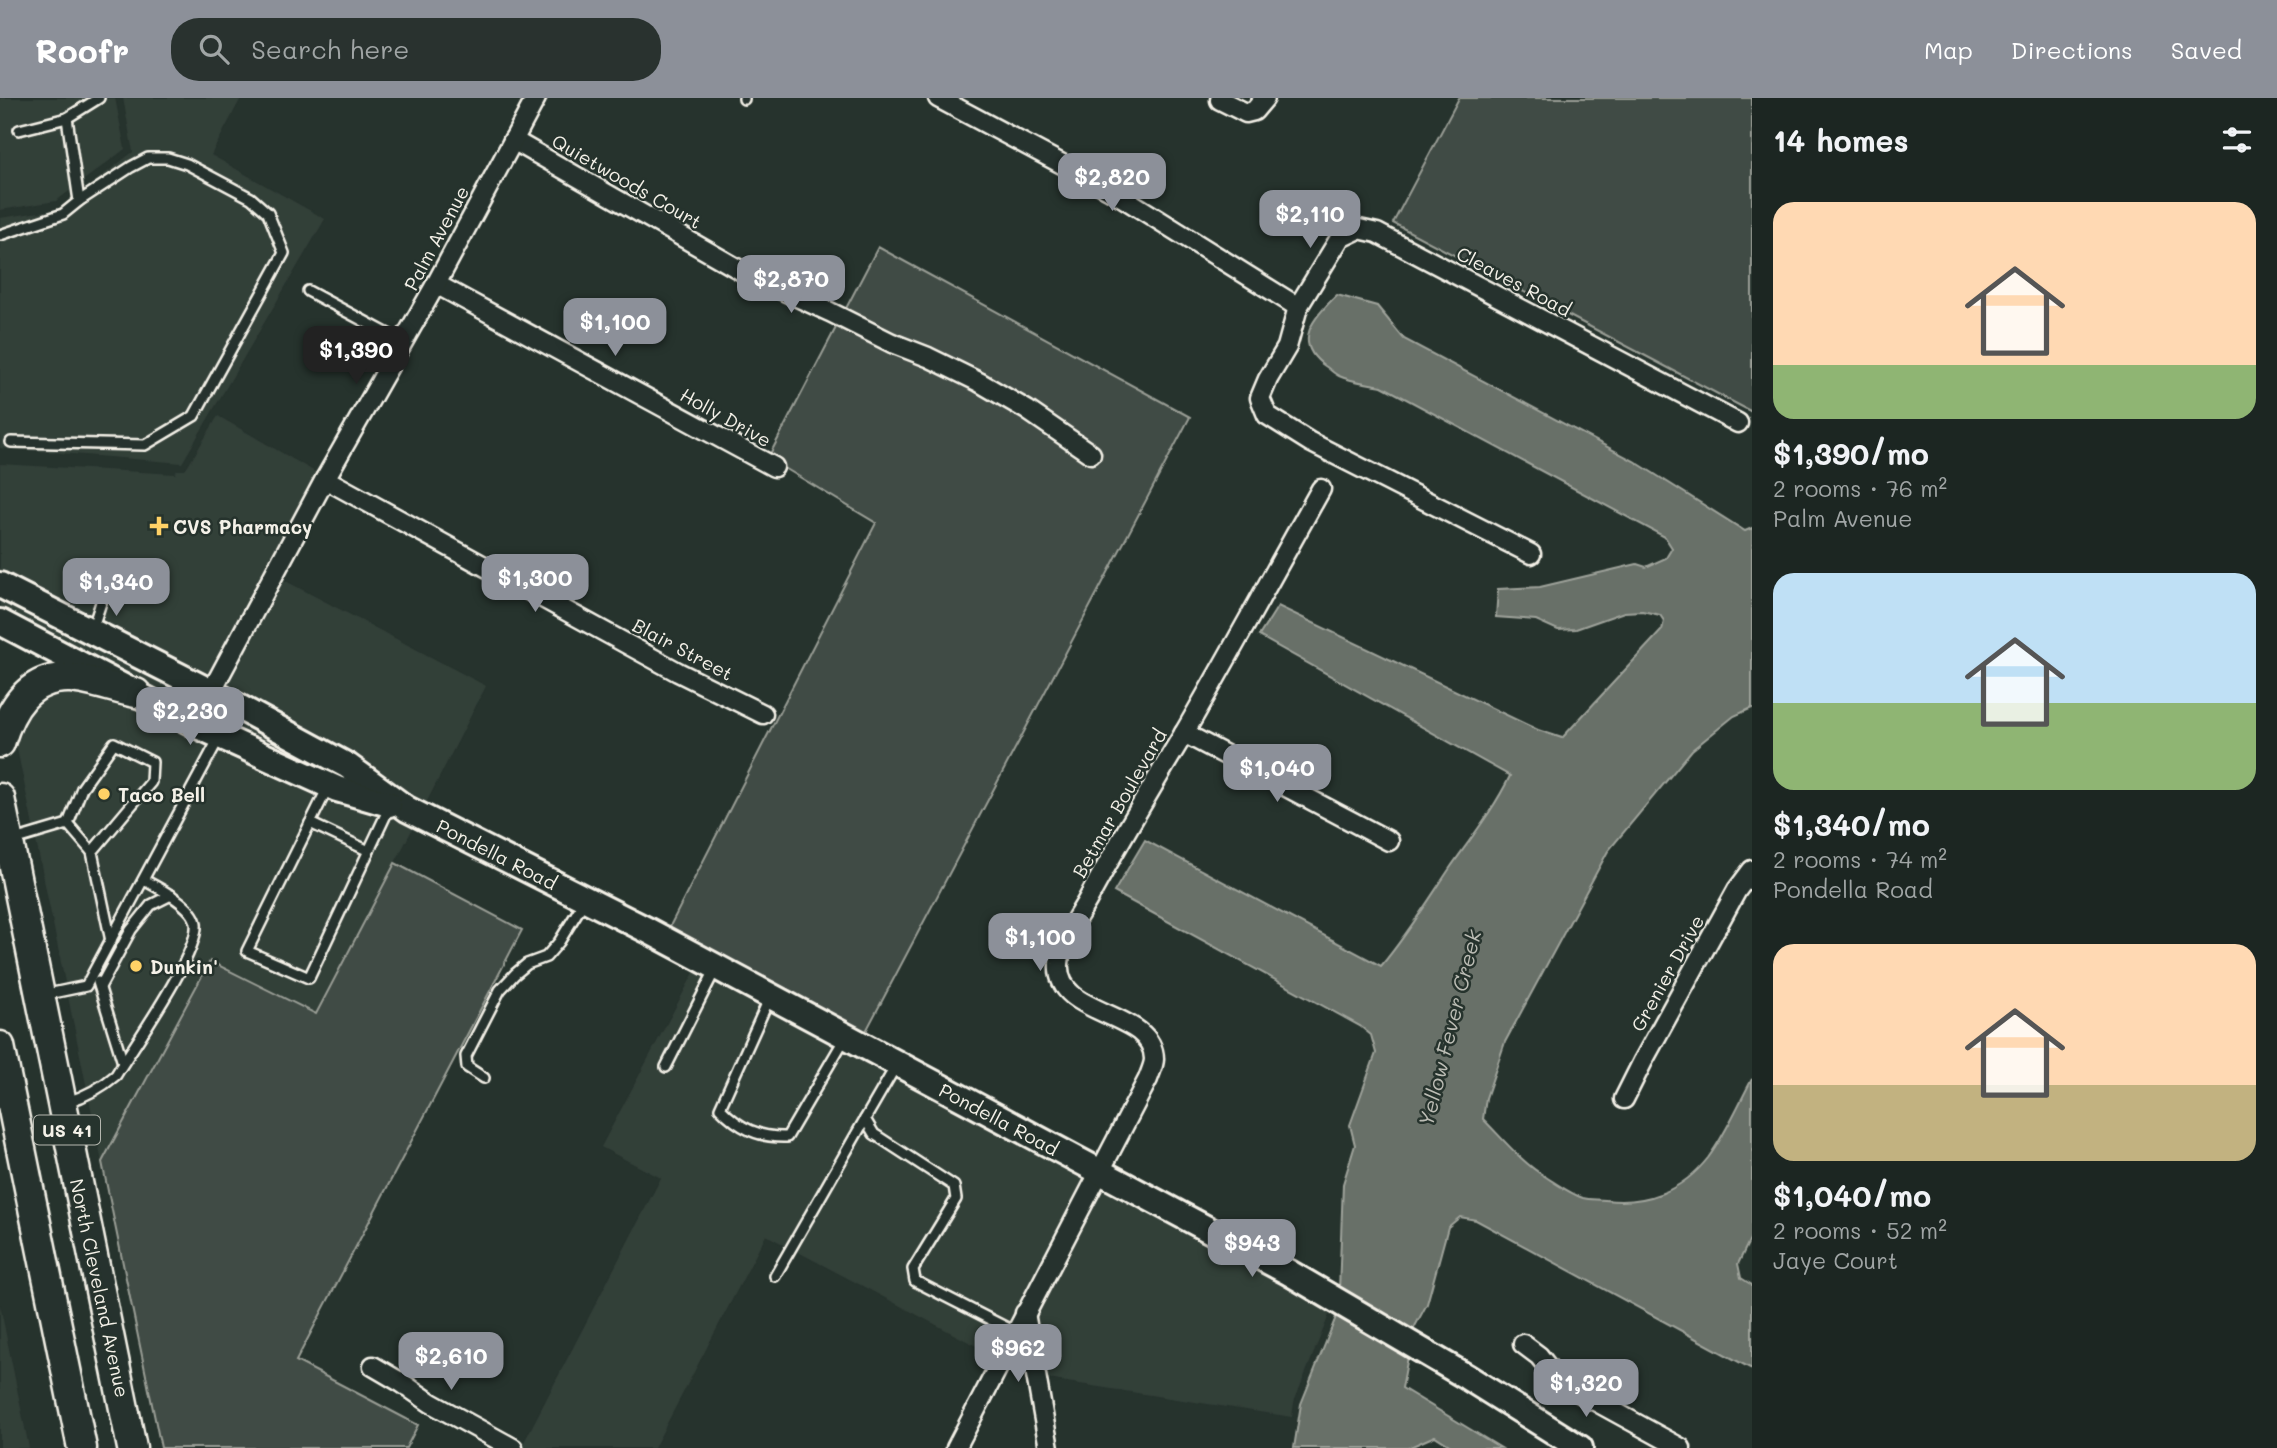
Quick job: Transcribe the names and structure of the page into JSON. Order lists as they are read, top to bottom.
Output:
{
  "streets": {
    "main road": ["Pondella Road", "US 41", "North Cleveland Avenue"],
    "street": [
      "Quietwoods Court",
      "Palm Avenue",
      "Cleaves Road",
      "Holly Drive",
      "Blair Street",
      "Betmar Boulevard",
      "Grenier Drive"
    ]
  },
  "crossings": [
    ["Quietwoods Court", "Palm Avenue"],
    ["Palm Avenue", "Holly Drive"],
    ["Palm Avenue", "Blair Street"],
    ["Palm Avenue", "Pondella Road"],
    ["Betmar Boulevard", "Pondella Road"]
  ],
  "water": ["Yellow Fever Creek"],
  "places": {
    "health": ["CVS Pharmacy"],
    "other": ["Taco Bell", "Dunkin'"]
  },
  "page": {
    "header": "Roofr",
    "search": "Search here",
    "nav": ["Map", "Directions", "Saved"],
    "heading": "14 homes",
    "price": [
      "$2,820",
      "$2,110",
      "$2,870",
      "$1,100",
      "$1,390",
      "$1,300",
      "$1,340",
      "$2,230",
      "$1,040",
      "$1,100",
      "$943",
      "$962",
      "$2,610",
      "$1,320"
    ],
    "list": [
      {
        "name": "$1,390/mo",
        "note": "2 rooms · 76 m² · Palm Avenue"
      },
      {
        "name": "$1,340/mo",
        "note": "2 rooms · 74 m² · Pondella Road"
      },
      {
        "name": "$1,040/mo",
        "note": "2 rooms · 52 m² · Jaye Court"
      }
    ]
  }
}
